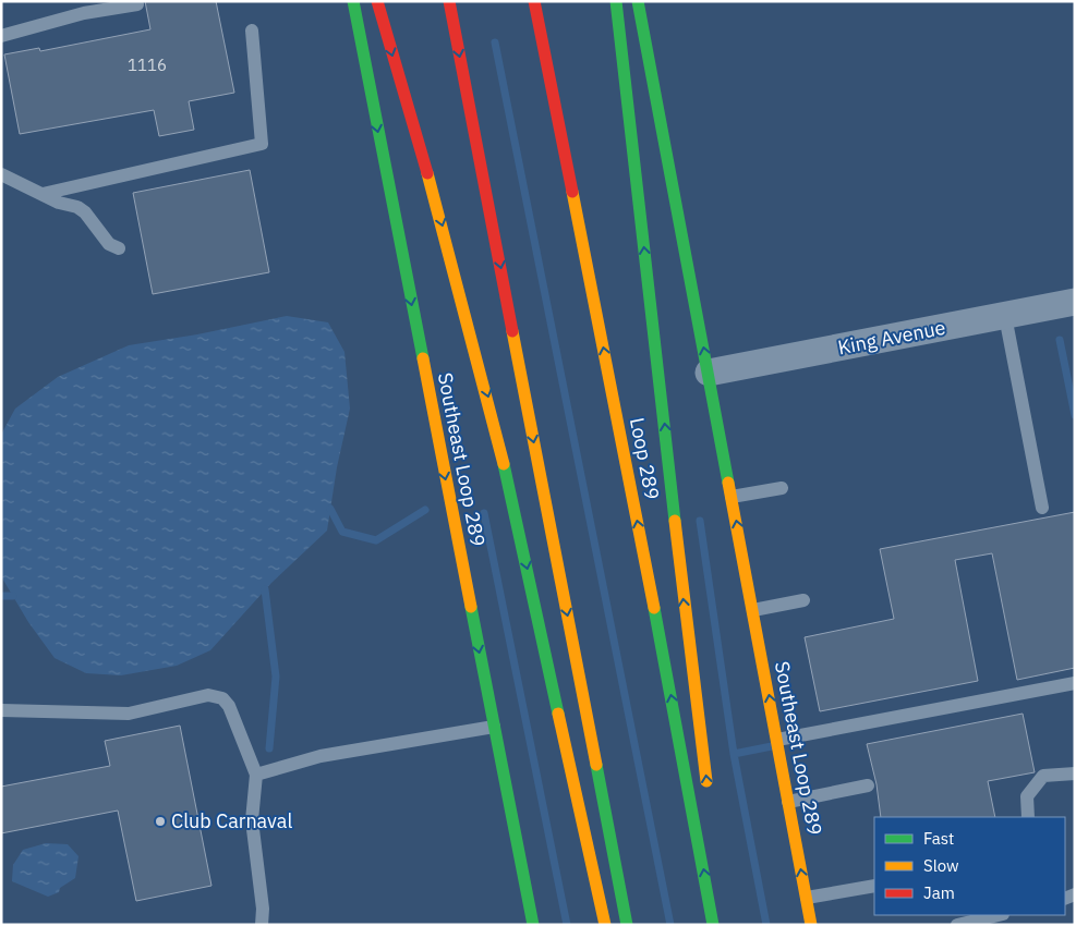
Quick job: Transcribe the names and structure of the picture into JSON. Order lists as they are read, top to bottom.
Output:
{
  "streets": {
    "main road": ["Loop 289", "Southeast Loop 289"],
    "street": ["King Avenue"]
  },
  "crossings": [
    ["King Avenue", "Southeast Loop 289"]
  ],
  "places": ["Club Carnaval"],
  "house_numbers": ["1116"],
  "legend": ["Fast", "Slow", "Jam"]
}
